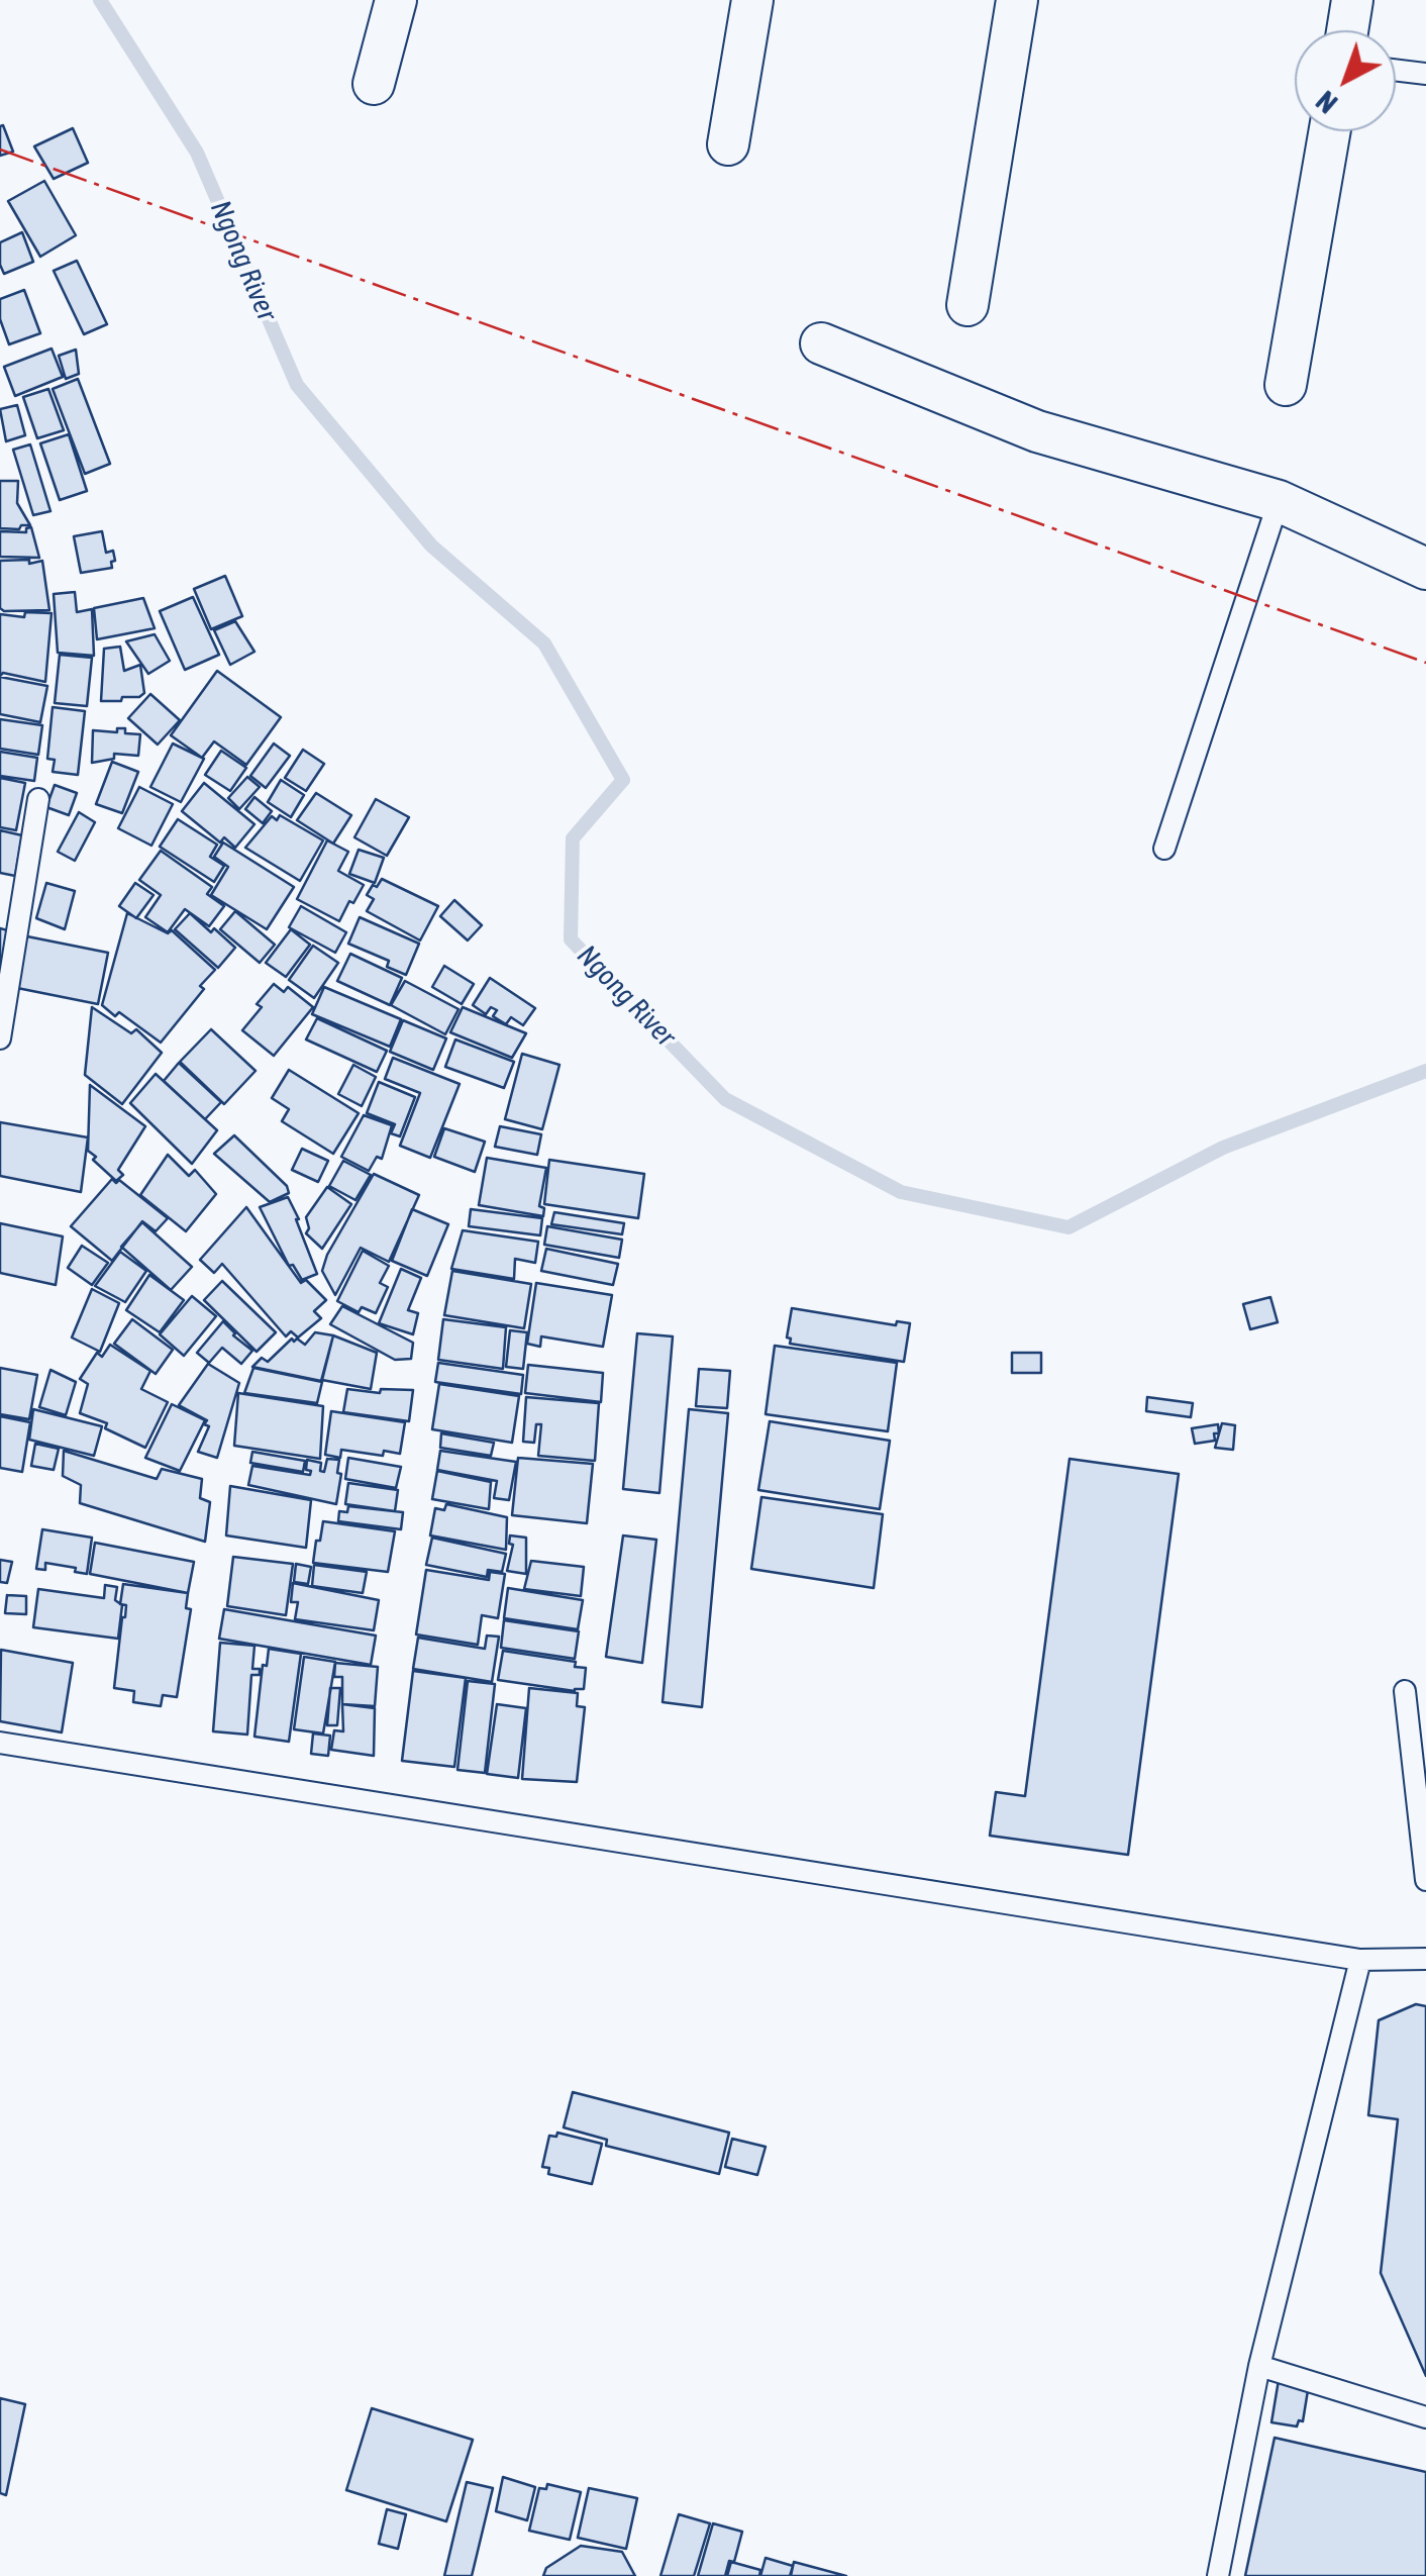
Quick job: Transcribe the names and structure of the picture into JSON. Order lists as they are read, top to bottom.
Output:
{
  "water": ["Ngong River"],
  "north": "bottom left"
}
